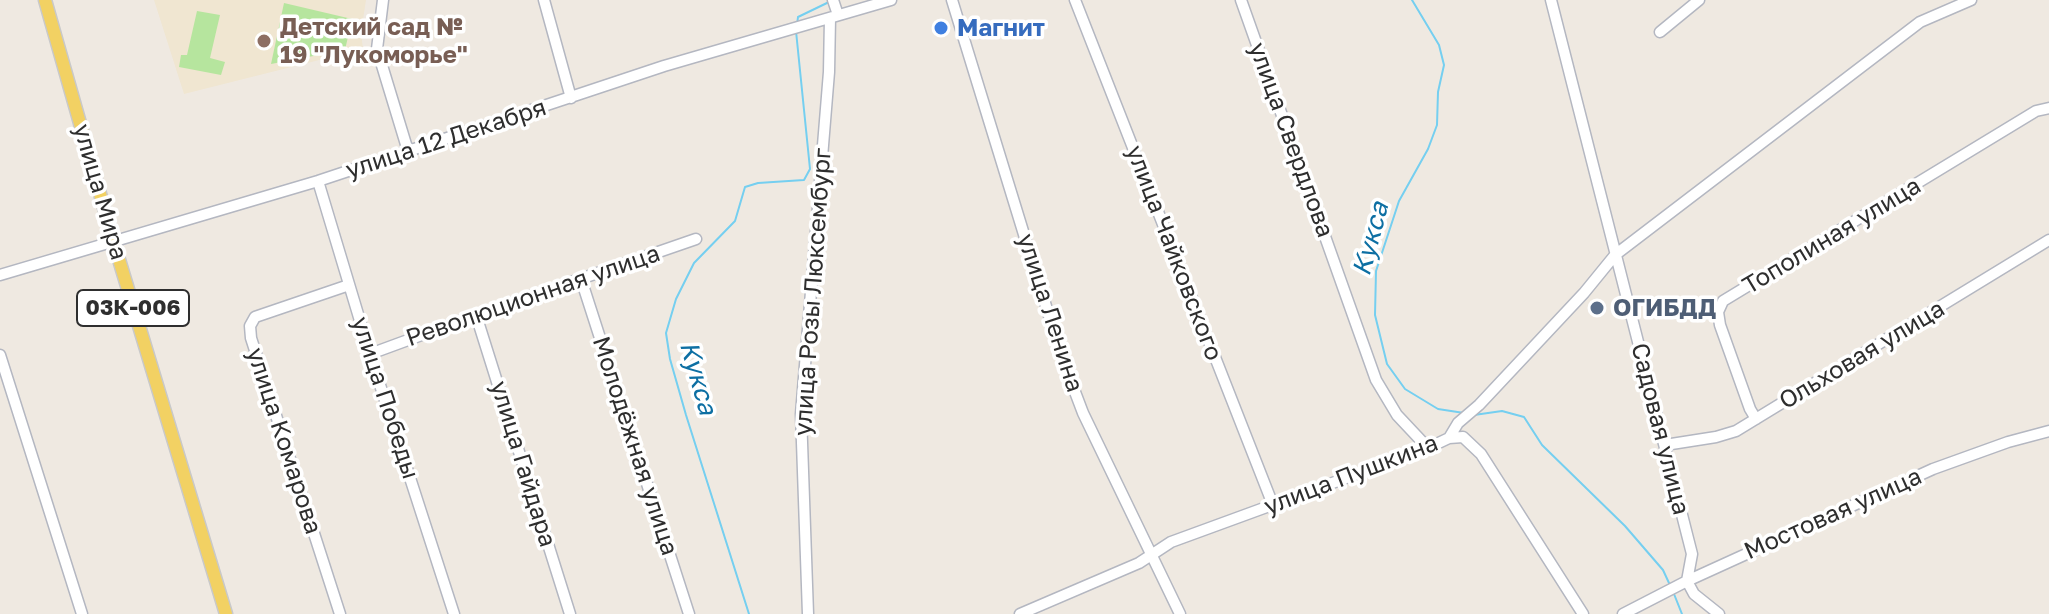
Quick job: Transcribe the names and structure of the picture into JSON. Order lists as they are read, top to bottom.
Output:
{
  "streets": {
    "main road": ["улица Мира", "03К-006"],
    "street": [
      "улица 12 Декабря",
      "улица Свердлова",
      "Тополиная улица",
      "улица Чайковского",
      "улица Розы Люксембург",
      "Революционная улица",
      "улица Ленина",
      "Ольховая улица",
      "улица Победы",
      "Садовая улица",
      "улица Комарова",
      "Молодёжная улица",
      "улица Гайдара",
      "улица Пушкина",
      "Мостовая улица"
    ]
  },
  "crossings": [
    ["улица 12 Декабря", "улица Мира"],
    ["улица 12 Декабря", "улица Розы Люксембург"],
    ["улица 12 Декабря", "улица Победы"],
    ["улица Свердлова", "улица Пушкина"],
    ["Тополиная улица", "Ольховая улица"],
    ["улица Чайковского", "улица Пушкина"],
    ["Революционная улица", "улица Победы"],
    ["Революционная улица", "Молодёжная улица"],
    ["Революционная улица", "улица Гайдара"],
    ["улица Ленина", "улица Пушкина"],
    ["Ольховая улица", "Садовая улица"],
    ["улица Победы", "улица Комарова"],
    ["Садовая улица", "улица Пушкина"],
    ["Садовая улица", "Мостовая улица"]
  ],
  "water": ["Кукса"],
  "places": ["Магнит", "Детский сад № 19 \"Лукоморье\"", "ОГИБДД"]
}
